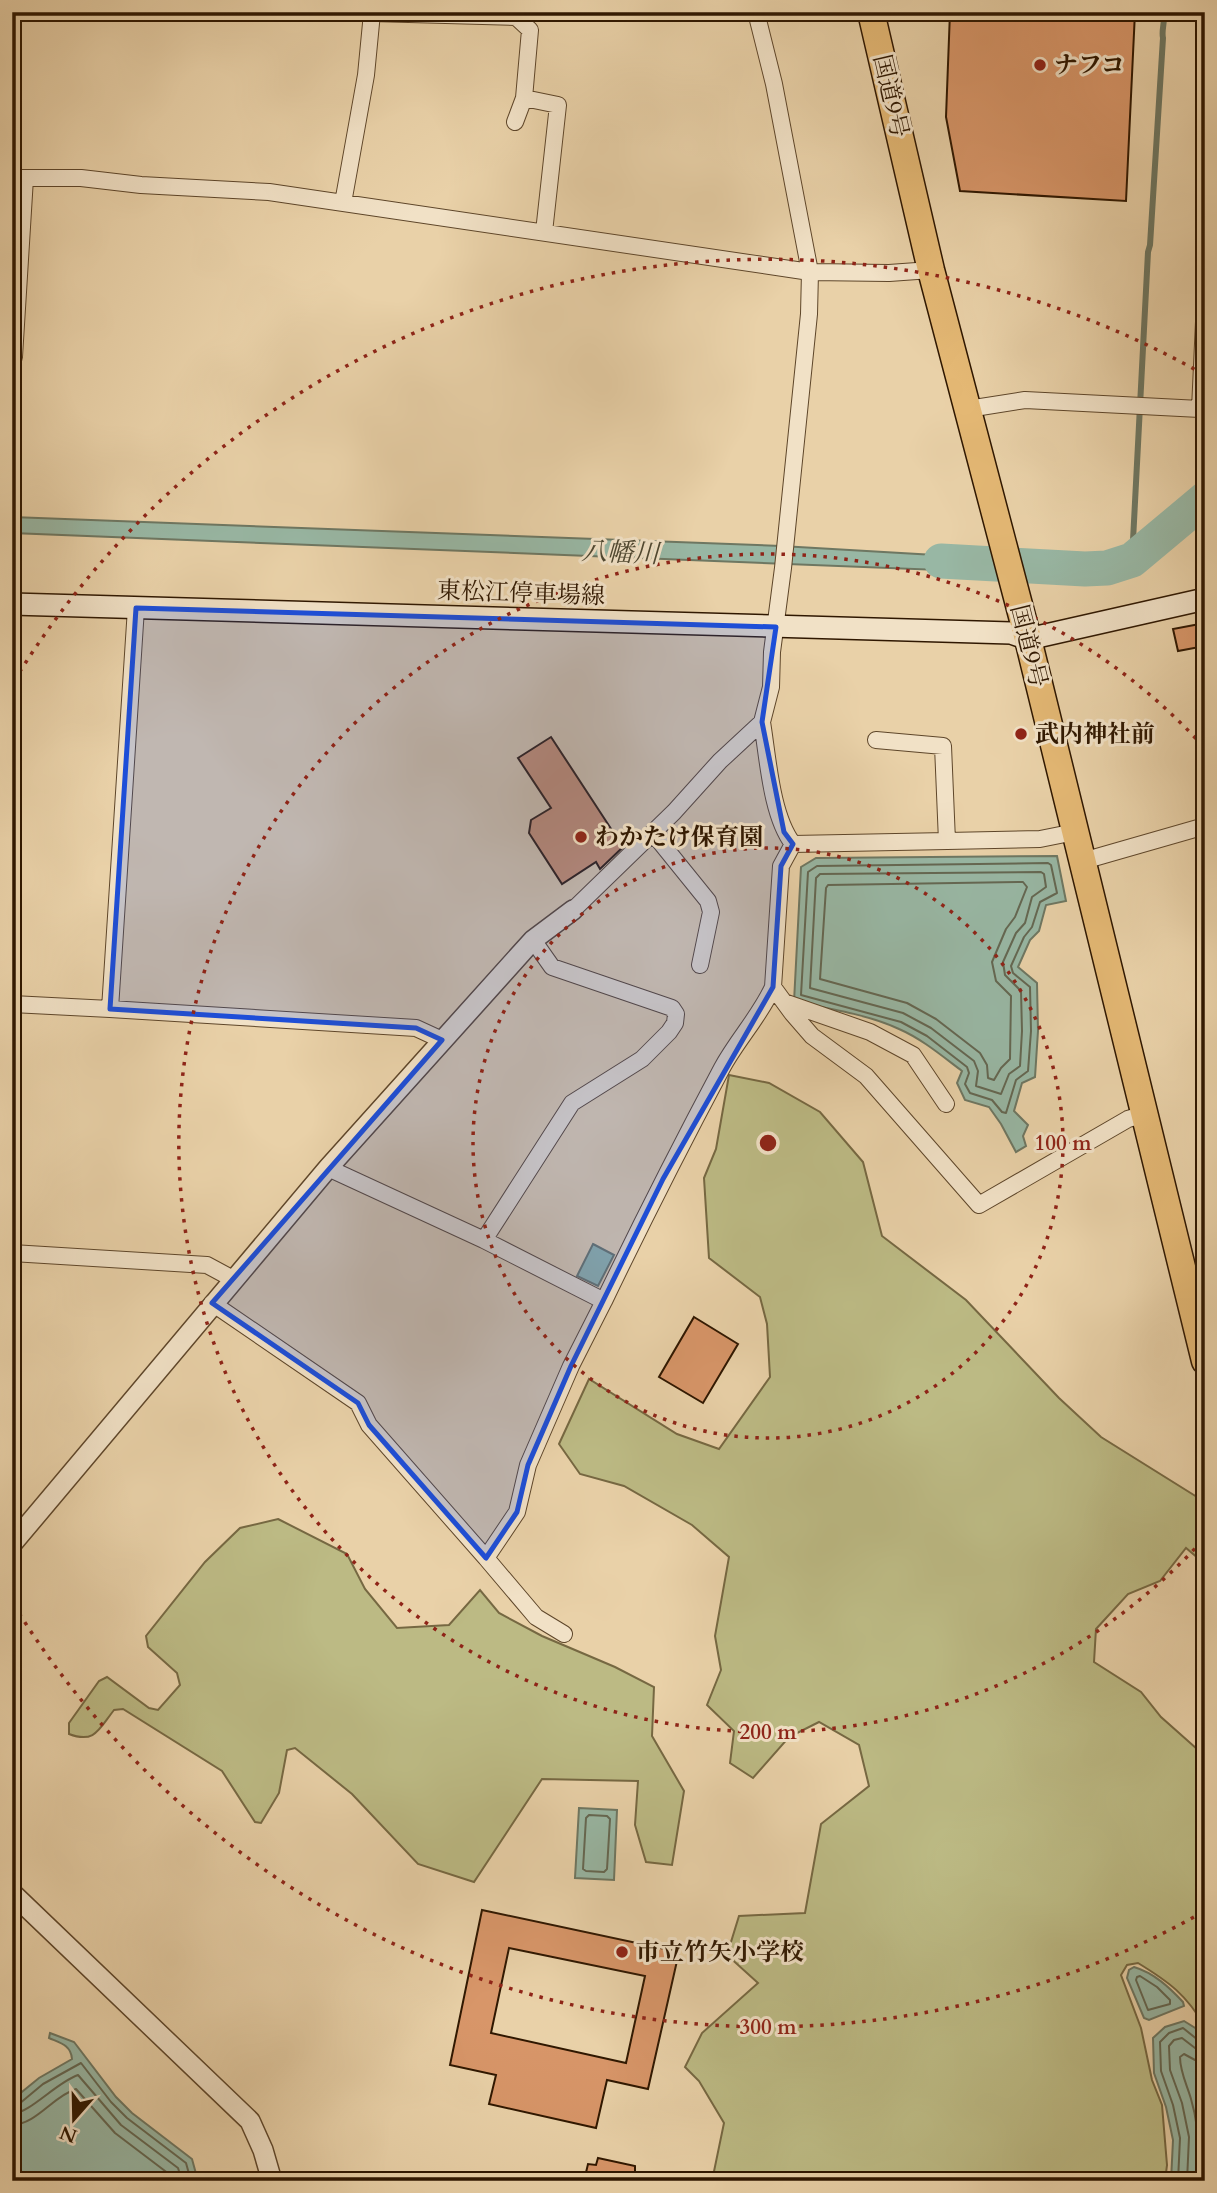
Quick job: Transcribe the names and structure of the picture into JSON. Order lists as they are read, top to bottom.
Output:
{
  "streets": {
    "highway": ["国道9号"],
    "main road": ["東松江停車場線"]
  },
  "crossings": [
    ["国道9号", "東松江停車場線"]
  ],
  "water": ["八幡川"],
  "places": [
    "ナフコ",
    "武内神社前",
    "わかたけ保育園",
    "市立竹矢小学校"
  ],
  "north": "bottom",
  "rings": ["100 m", "200 m", "300 m"]
}
